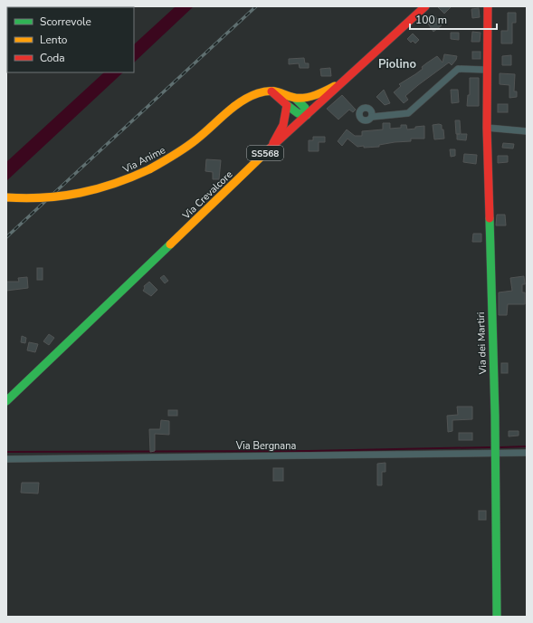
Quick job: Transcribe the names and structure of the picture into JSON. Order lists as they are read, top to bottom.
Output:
{
  "streets": {
    "street": [
      "SS568",
      "Via Anime",
      "Via Crevalcore",
      "Via dei Martiri",
      "Via Bergnana"
    ]
  },
  "crossings": [
    ["Via dei Martiri", "Via Bergnana"]
  ],
  "districts": ["Piolino"],
  "legend": ["Scorrevole", "Lento", "Coda"],
  "scale_bar": "100 m"
}
